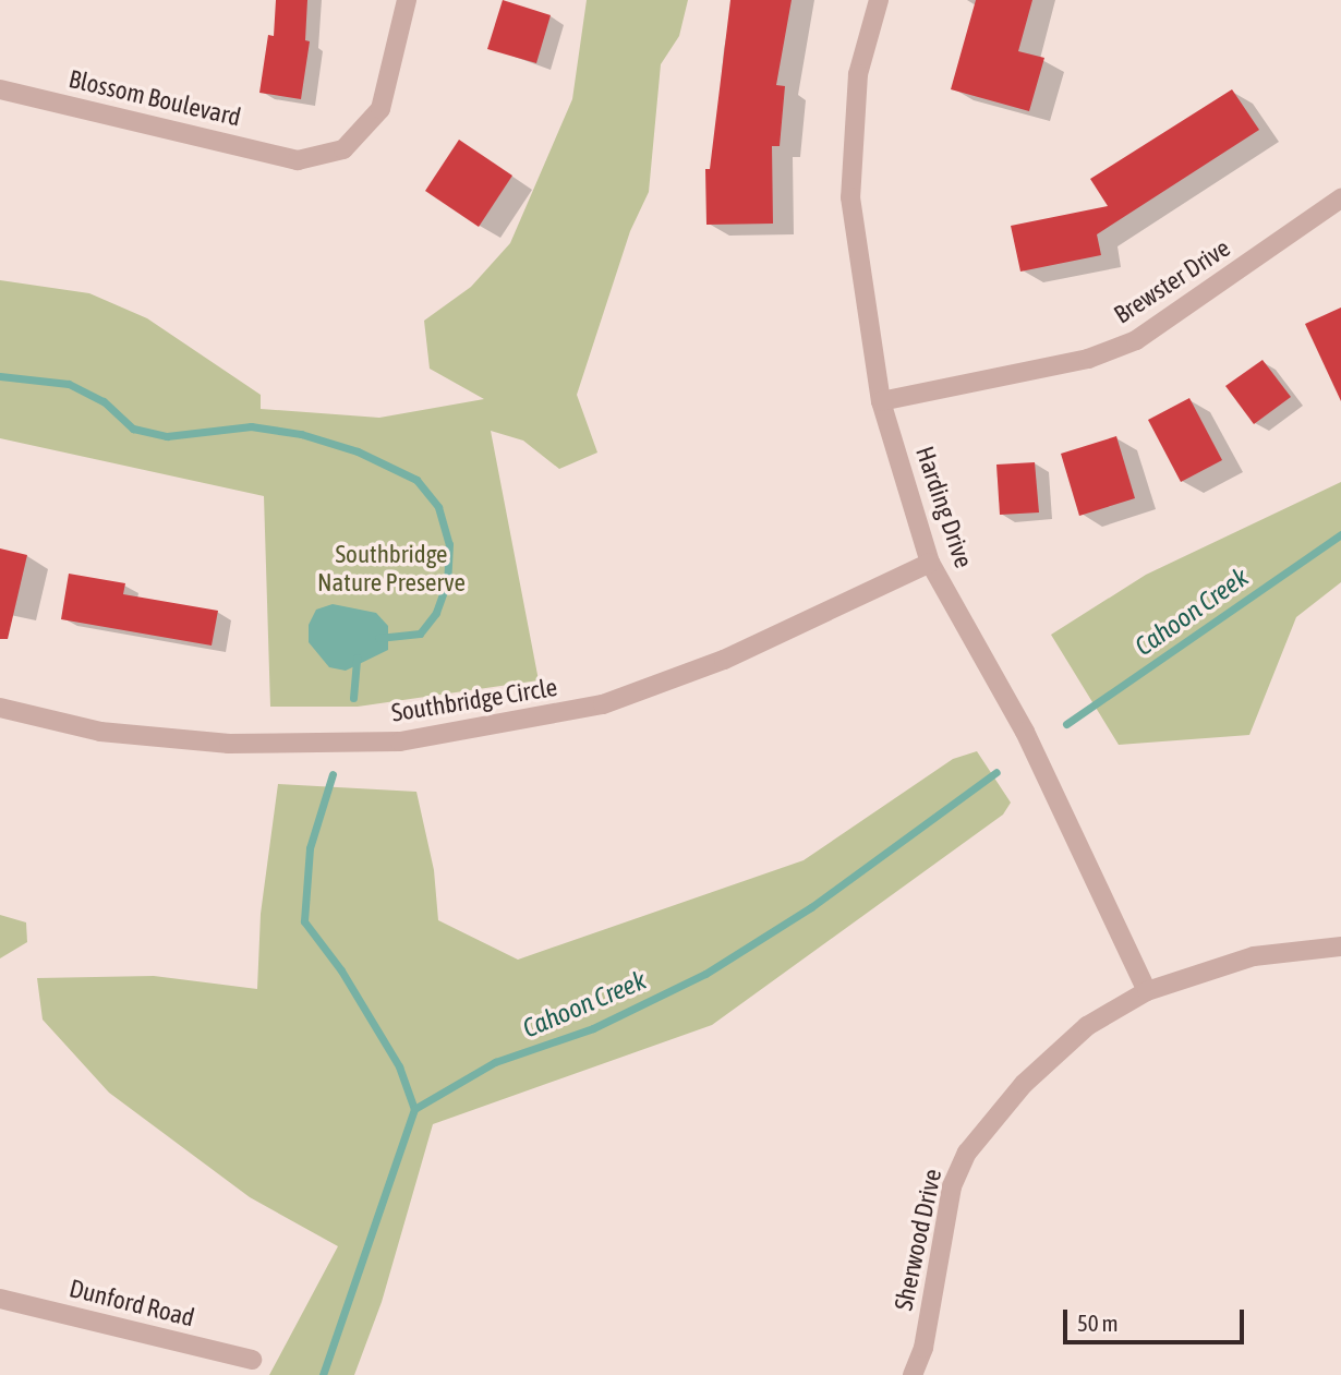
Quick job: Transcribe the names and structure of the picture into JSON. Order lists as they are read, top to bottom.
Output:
{
  "streets": {
    "street": [
      "Blossom Boulevard",
      "Brewster Drive",
      "Harding Drive",
      "Southbridge Circle",
      "Sherwood Drive",
      "Dunford Road"
    ]
  },
  "crossings": [
    ["Brewster Drive", "Harding Drive"],
    ["Harding Drive", "Southbridge Circle"],
    ["Harding Drive", "Sherwood Drive"]
  ],
  "water": ["Cahoon Creek"],
  "parks": ["Southbridge Nature Preserve"],
  "scale_bar": "50 m"
}
